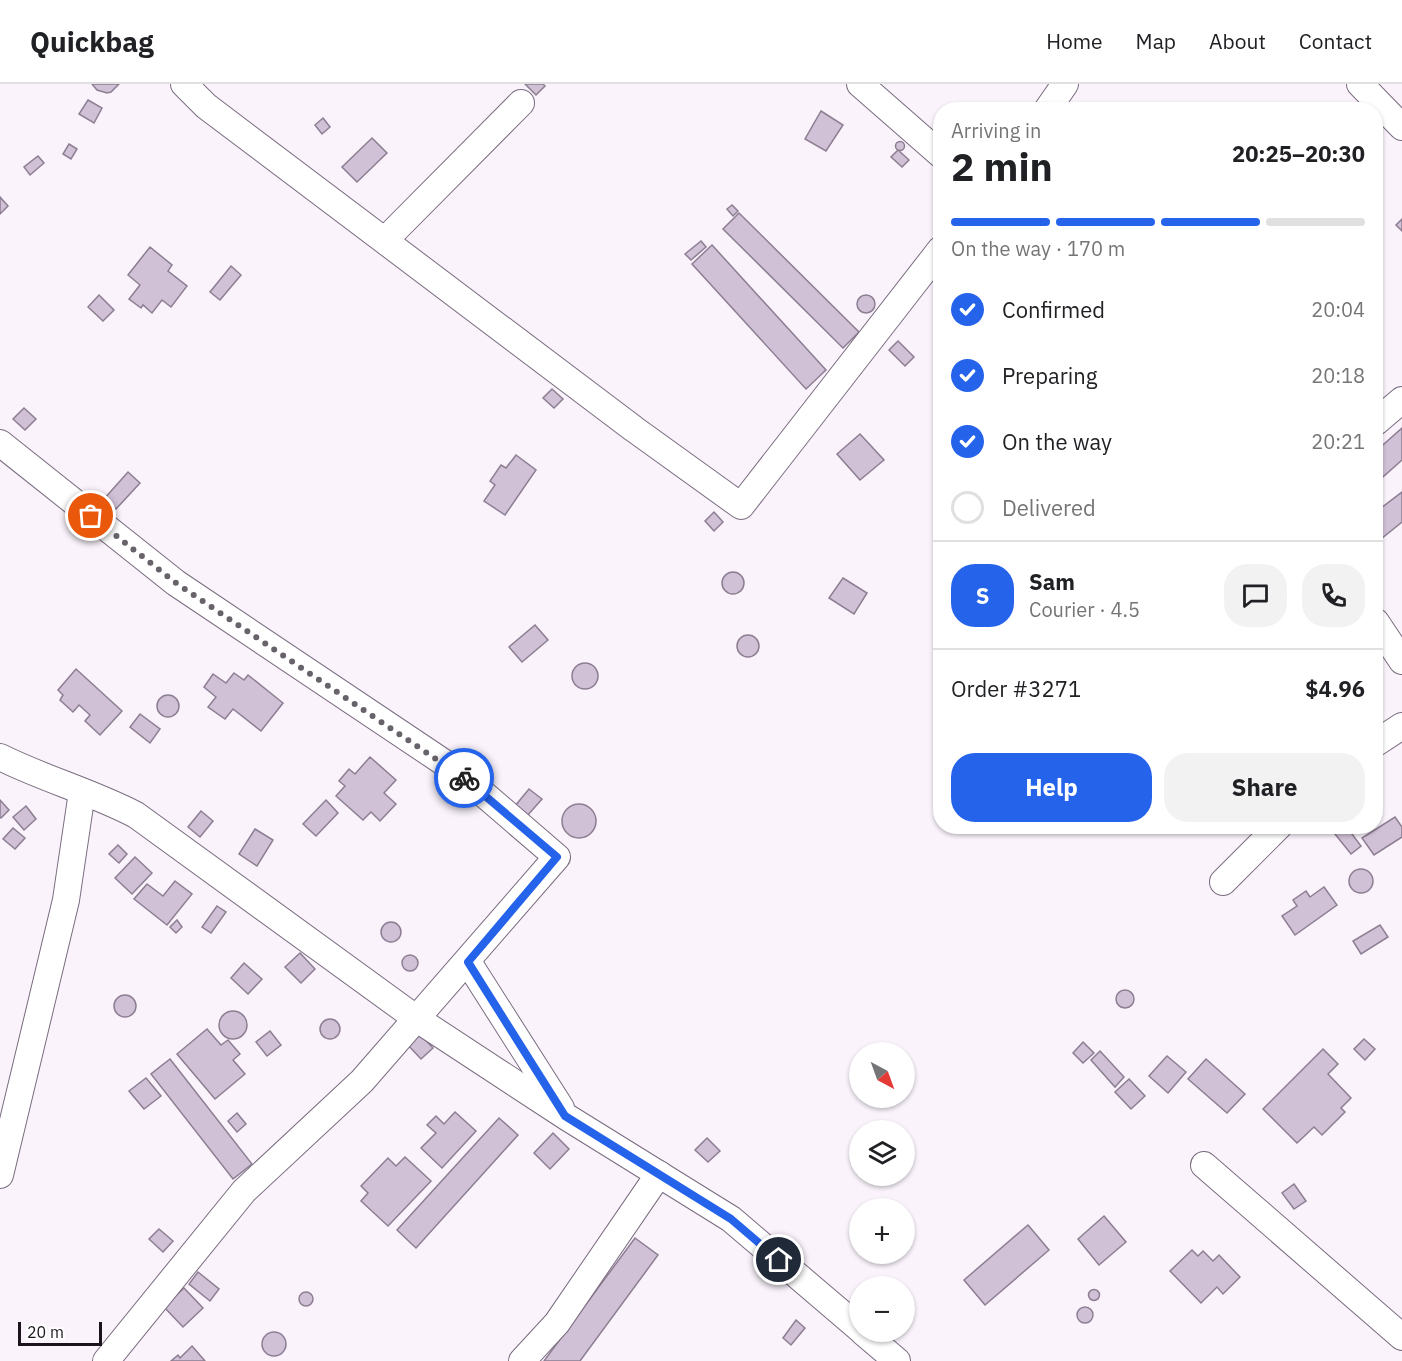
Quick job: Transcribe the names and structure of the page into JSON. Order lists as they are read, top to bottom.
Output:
{
  "scale_bar": "20 m",
  "north": "bottom right",
  "page": {
    "header": "Quickbag",
    "nav": [
      "Home",
      "Map",
      "About",
      "Contact"
    ],
    "heading": ["2 min", "Arriving in", "20:25–20:30"],
    "panel": [
      "Sam",
      "Courier · 4.5",
      "Order #3271",
      "$4.96"
    ],
    "bar": "On the way · 170 m",
    "list": [
      ["Confirmed", "20:04"],
      ["Preparing", "20:18"],
      ["On the way", "20:21"],
      "Delivered"
    ],
    "round": "S",
    "buttons": ["Help", "Share"],
    "map_buttons": ["+", "−"],
    "scale": "20 m"
  }
}
